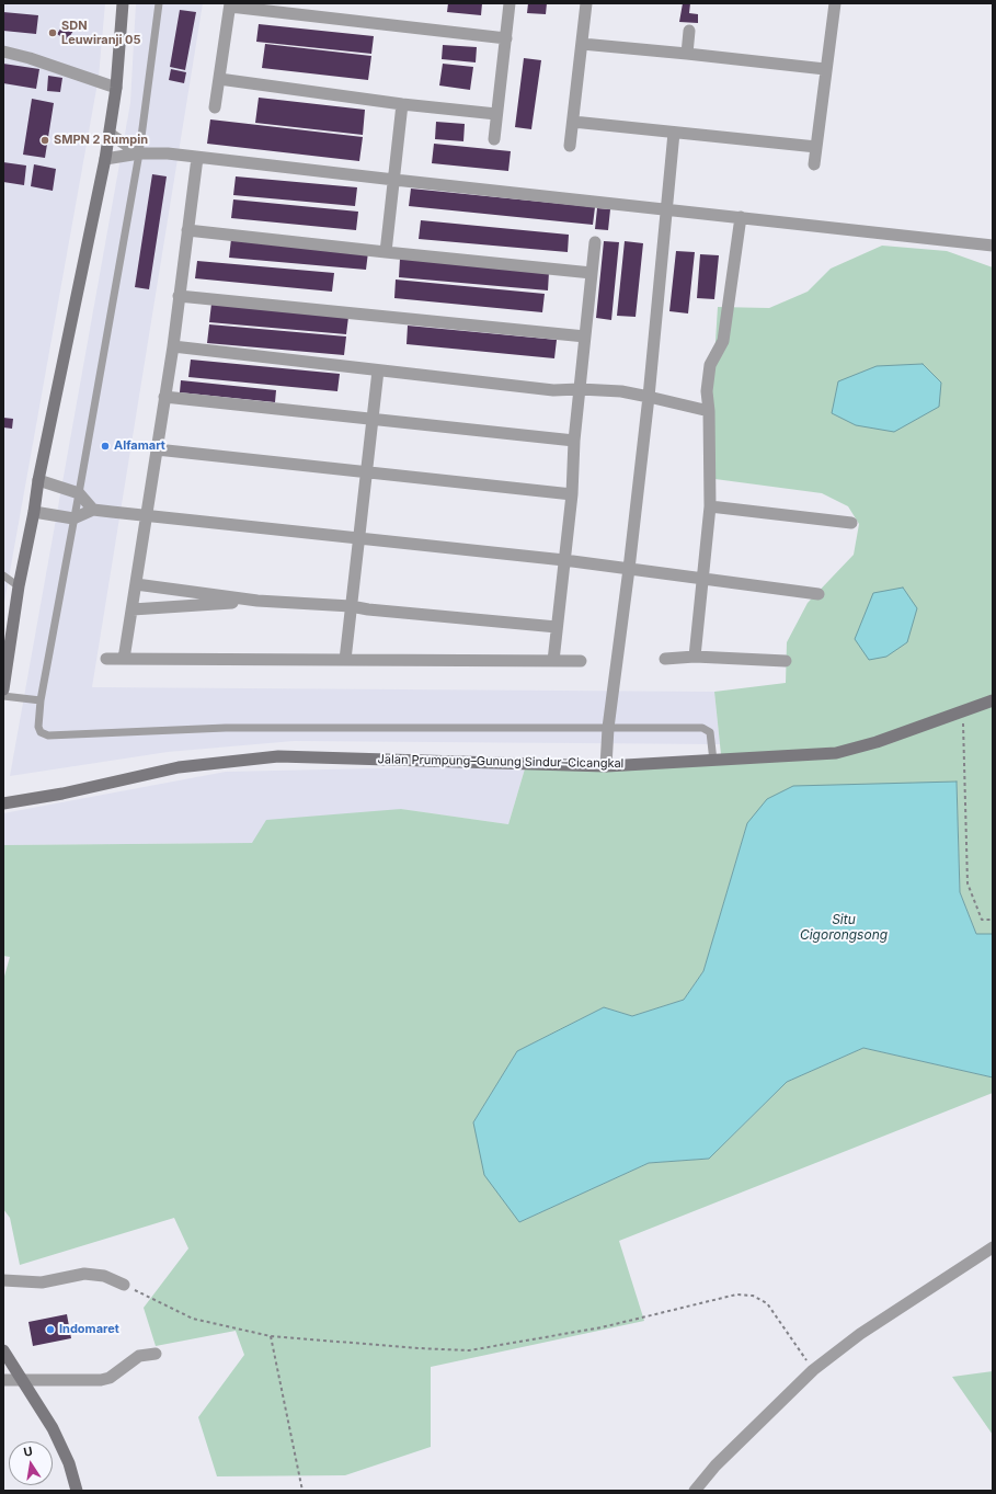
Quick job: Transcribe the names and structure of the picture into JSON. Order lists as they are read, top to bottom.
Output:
{
  "streets": {
    "main road": ["Jalan Prumpung–Gunung Sindur–Cicangkal"]
  },
  "water": ["Situ Cigorongsong"],
  "places": [
    "SDN Leuwiranji 05",
    "SMPN 2 Rumpin",
    "Alfamart",
    "Indomaret"
  ],
  "north": "top"
}
